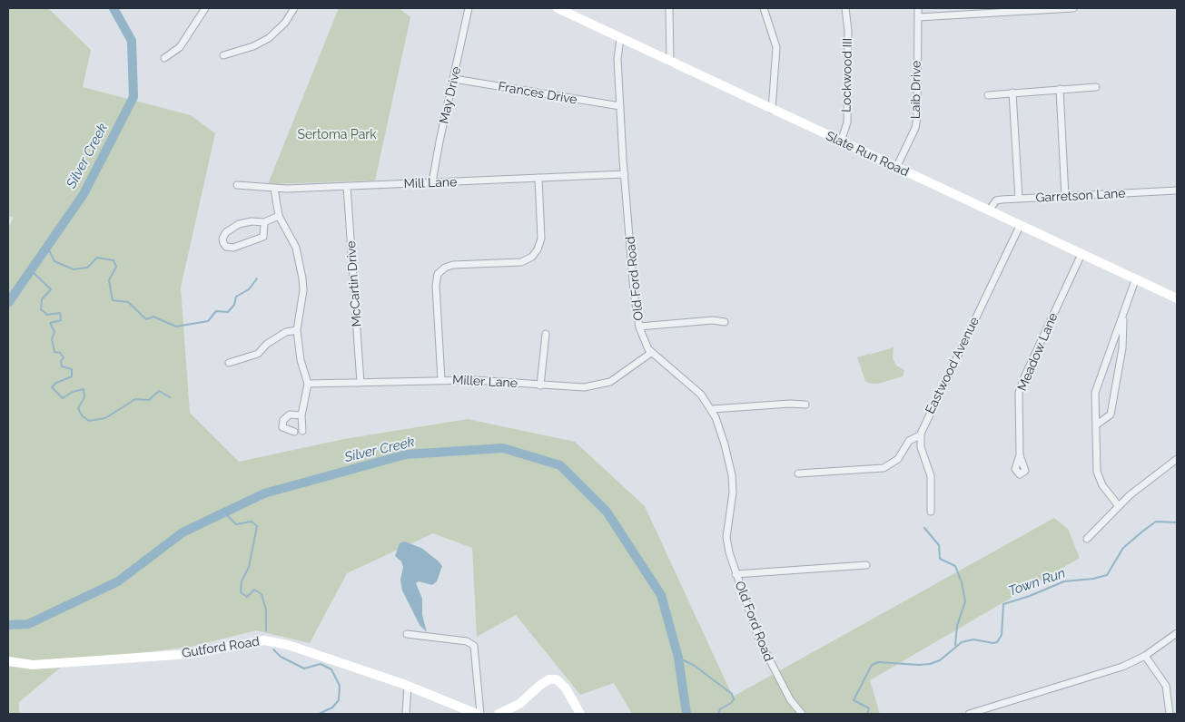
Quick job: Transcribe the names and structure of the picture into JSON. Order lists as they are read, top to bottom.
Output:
{
  "streets": {
    "street": [
      "Lockwood III",
      "Laib Drive",
      "Frances Drive",
      "May Drive",
      "Slate Run Road",
      "Mill Lane",
      "Garretson Lane",
      "Old Ford Road",
      "McCartin Drive",
      "Meadow Lane",
      "Eastwood Avenue",
      "Miller Lane",
      "Gutford Road"
    ]
  },
  "crossings": [
    ["Lockwood III", "Slate Run Road"],
    ["Laib Drive", "Slate Run Road"],
    ["Frances Drive", "May Drive"],
    ["Frances Drive", "Old Ford Road"],
    ["May Drive", "Mill Lane"],
    ["Slate Run Road", "Garretson Lane"],
    ["Slate Run Road", "Old Ford Road"],
    ["Slate Run Road", "Meadow Lane"],
    ["Slate Run Road", "Eastwood Avenue"],
    ["Mill Lane", "Old Ford Road"],
    ["Mill Lane", "McCartin Drive"],
    ["Old Ford Road", "Miller Lane"],
    ["McCartin Drive", "Miller Lane"]
  ],
  "water": ["Silver Creek", "Town Run"],
  "parks": ["Sertoma Park"]
}
